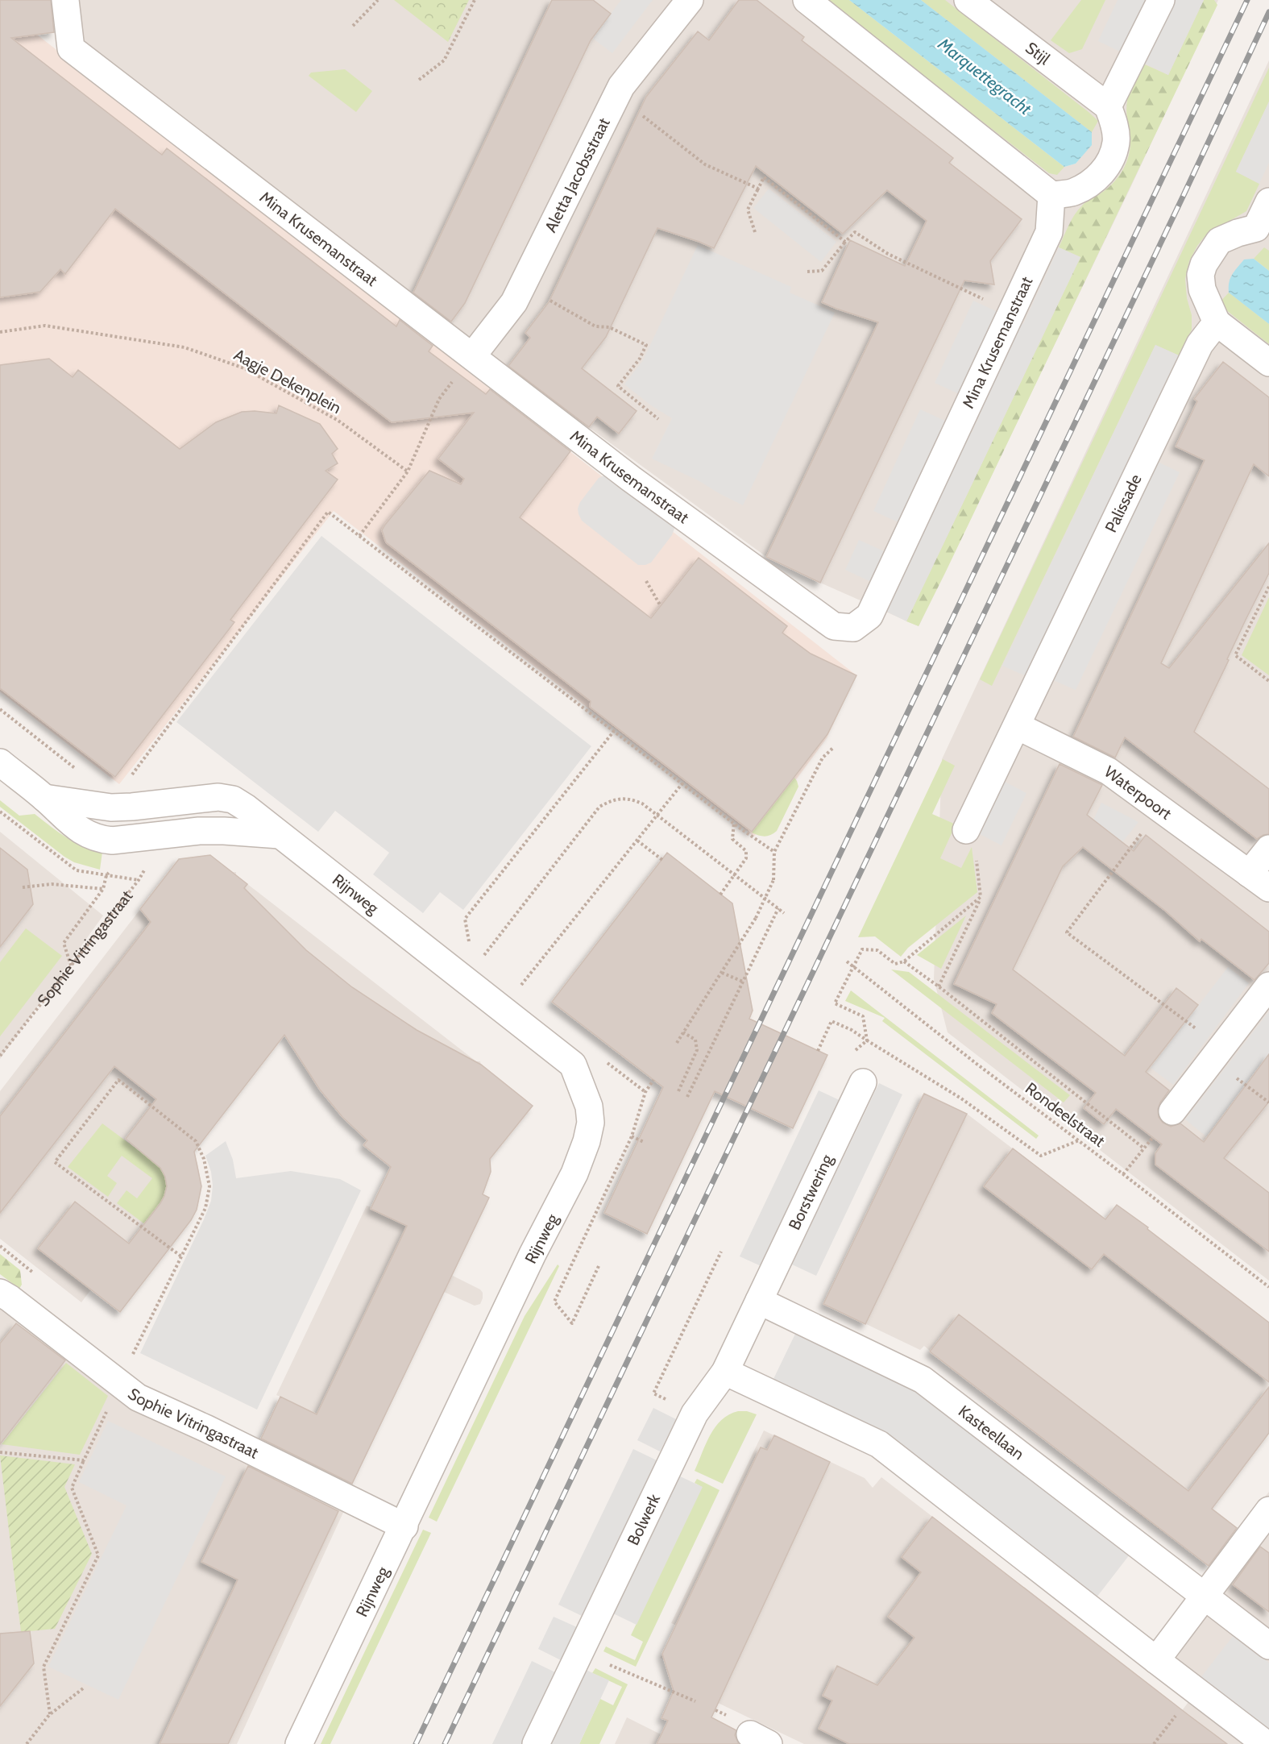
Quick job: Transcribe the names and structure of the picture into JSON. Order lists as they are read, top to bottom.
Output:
{
  "streets": {
    "street": [
      "Stijl",
      "Aletta Jacobsstraat",
      "Mina Krusemanstraat",
      "Palissade",
      "Waterpoort",
      "Rijnweg",
      "Sophie Vitringastraat",
      "Borstwering",
      "Kasteellaan",
      "Bolwerk"
    ],
    "path": ["Aagje Dekenplein", "Rondeelstraat"]
  },
  "crossings": [
    ["Aletta Jacobsstraat", "Mina Krusemanstraat"],
    ["Palissade", "Waterpoort"],
    ["Rijnweg", "Sophie Vitringastraat"],
    ["Borstwering", "Kasteellaan"],
    ["Borstwering", "Bolwerk"],
    ["Kasteellaan", "Bolwerk"]
  ],
  "water": ["Marquettegracht"]
}
